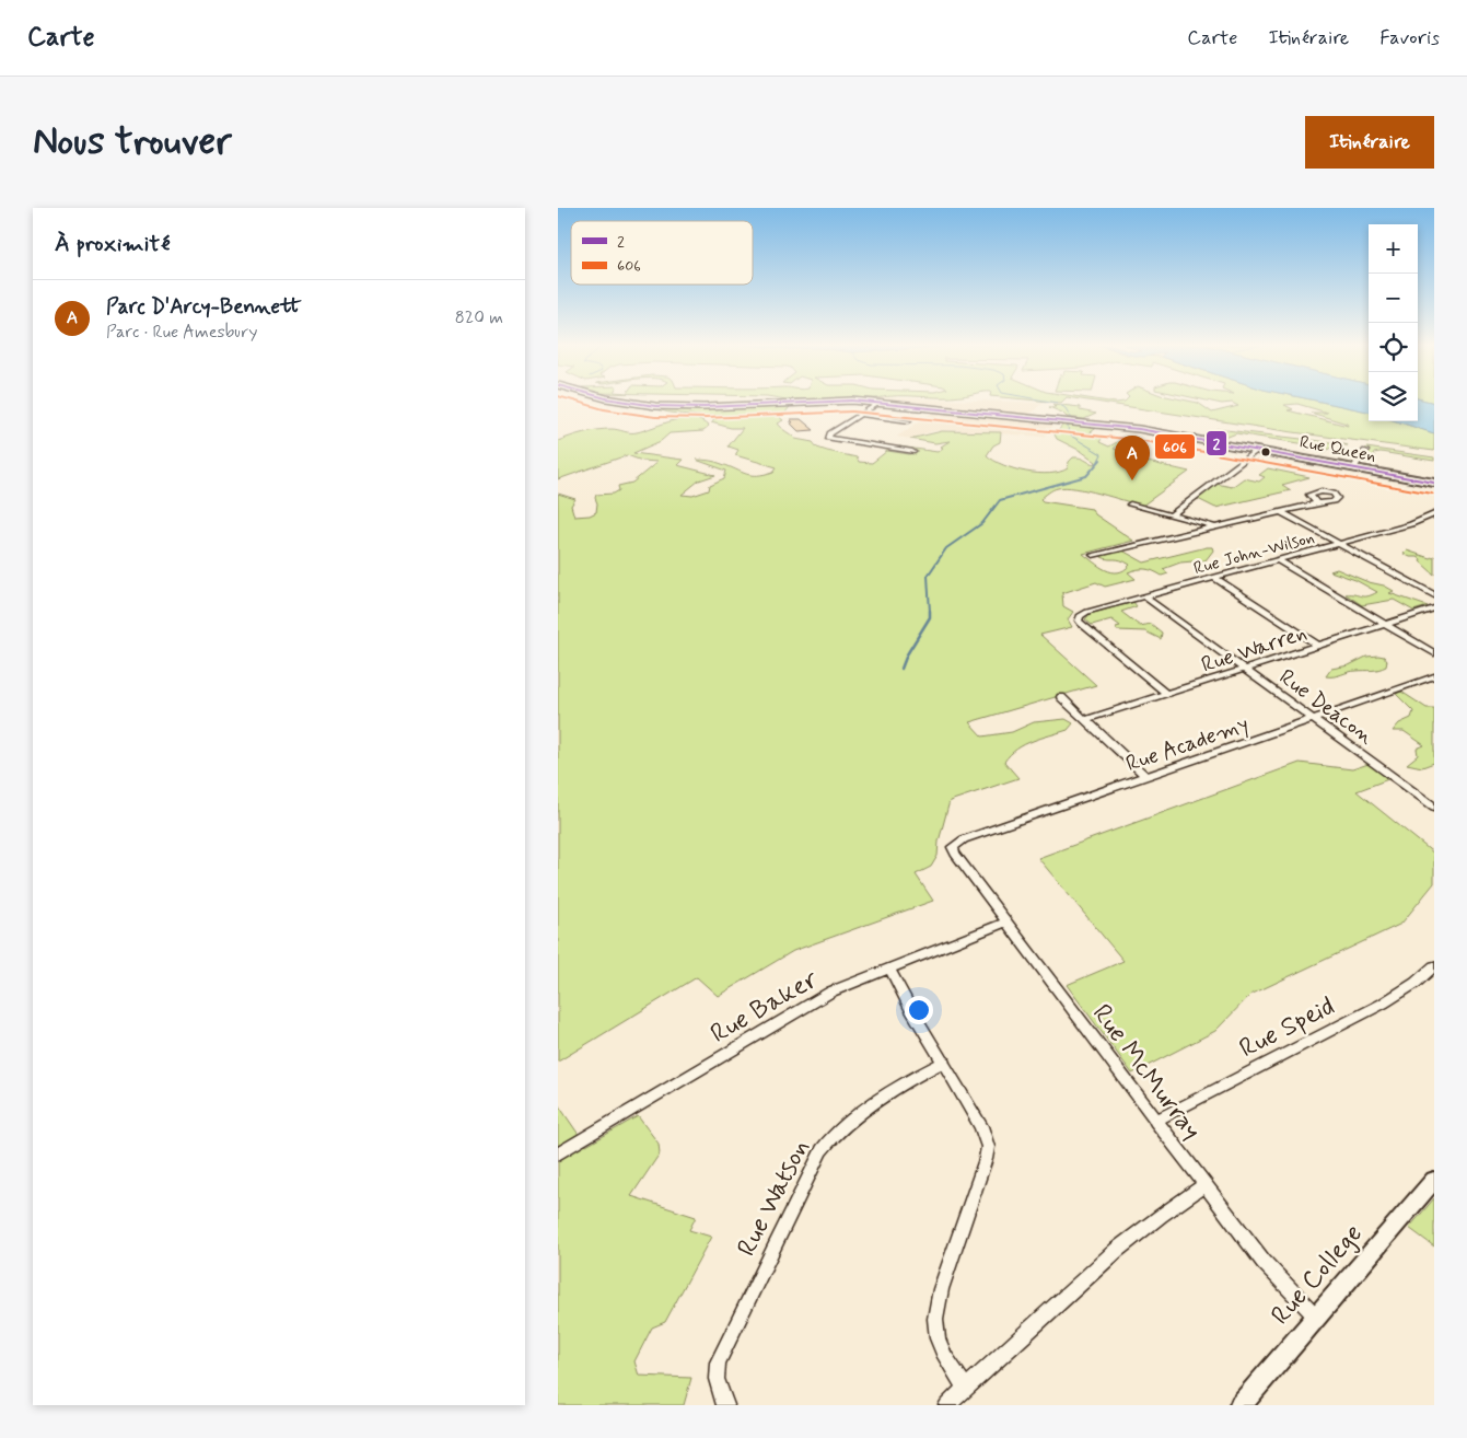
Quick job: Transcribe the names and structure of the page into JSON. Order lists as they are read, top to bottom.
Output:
{
  "streets": {
    "main road": ["Rue Queen"],
    "street": [
      "Rue John-Wilson",
      "Rue Warren",
      "Rue Deacon",
      "Rue Academy",
      "Rue Baker",
      "Rue Speid",
      "Rue McMurray",
      "Rue Watson",
      "Rue College"
    ]
  },
  "crossings": [
    ["Rue John-Wilson", "Rue Warren"],
    ["Rue John-Wilson", "Rue Deacon"],
    ["Rue Warren", "Rue Deacon"],
    ["Rue Deacon", "Rue Academy"],
    ["Rue Academy", "Rue McMurray"],
    ["Rue Baker", "Rue McMurray"],
    ["Rue Speid", "Rue McMurray"],
    ["Rue McMurray", "Rue College"]
  ],
  "lines": ["transit line 2", "transit line 606"],
  "legend": ["2", "606"],
  "page": {
    "header": "Carte",
    "nav": ["Carte", "Itinéraire", "Favoris"],
    "buttons": "Itinéraire",
    "title": "Nous trouver",
    "heading": "À proximité",
    "map_buttons": ["+", "−"],
    "list": [
      {
        "mark": "A",
        "name": "Parc D'Arcy-Bennett",
        "note": "Parc · Rue Amesbury",
        "value": "820 m"
      }
    ],
    "pins": "A"
  }
}
